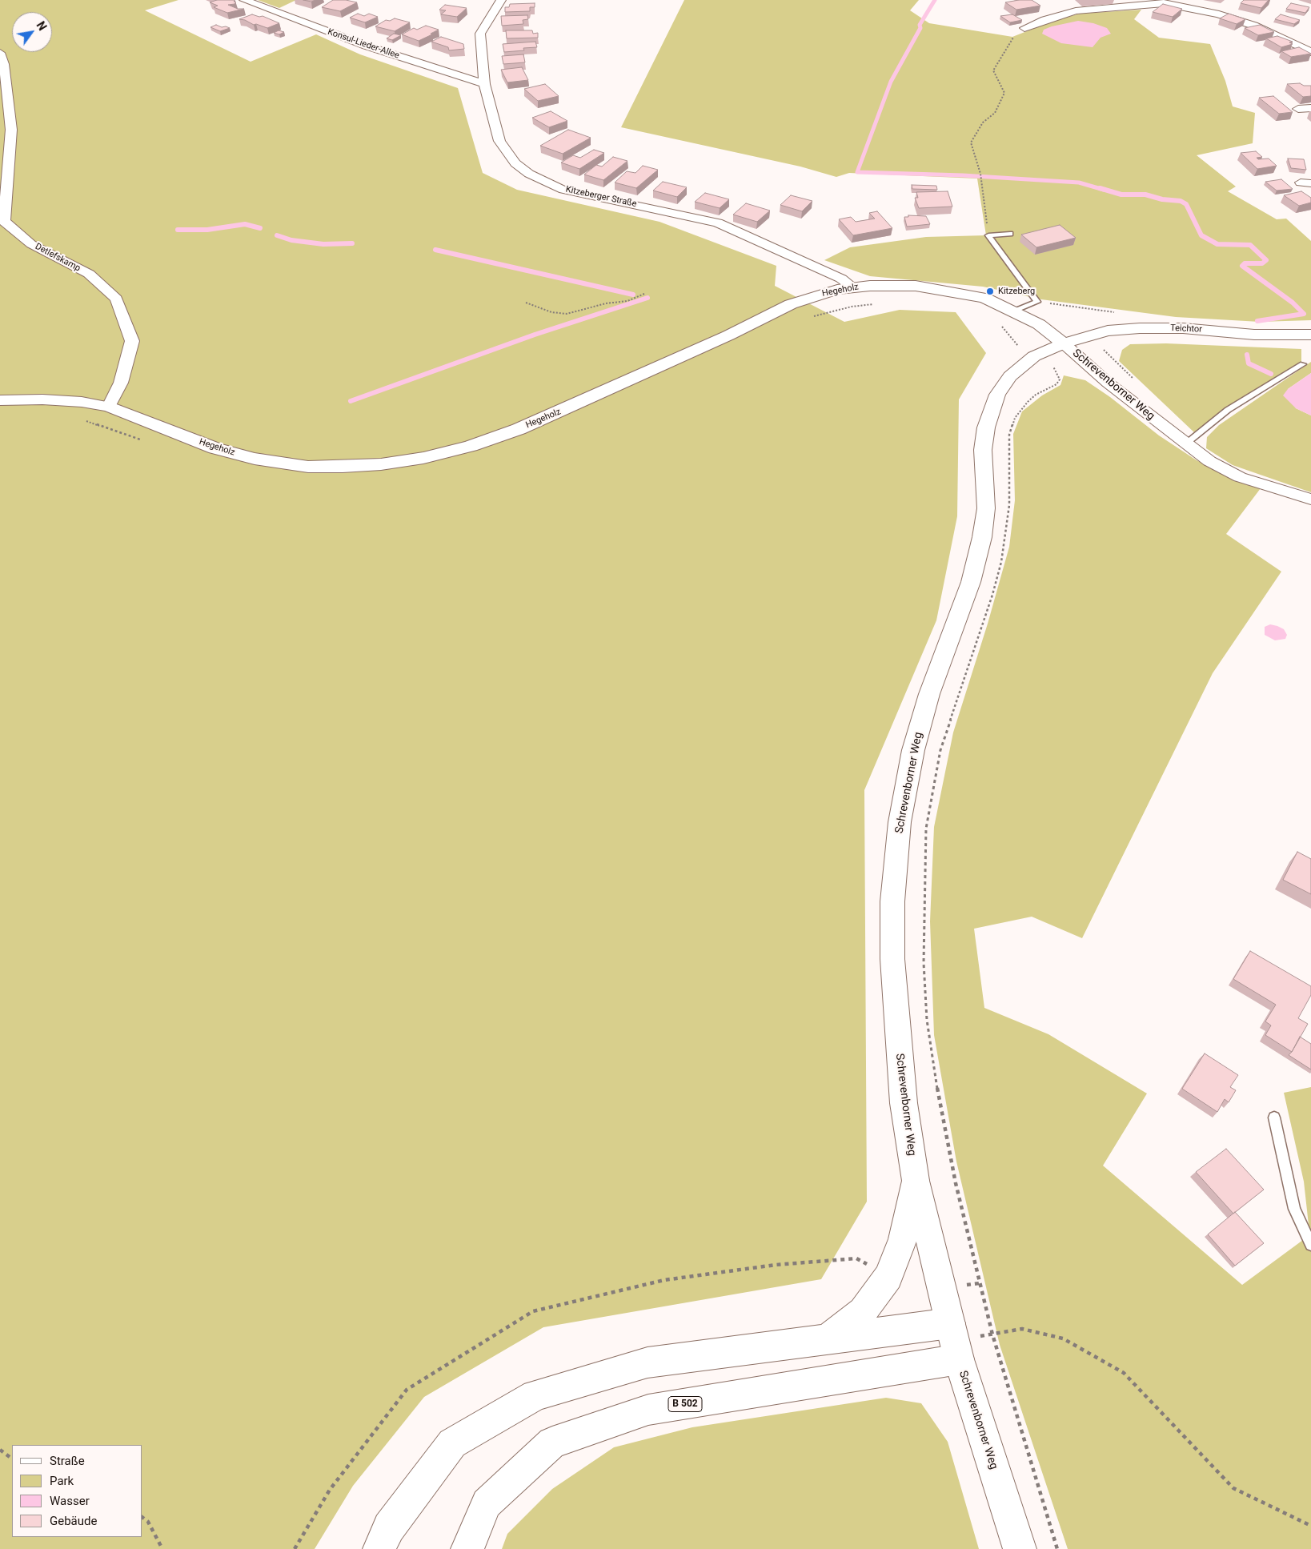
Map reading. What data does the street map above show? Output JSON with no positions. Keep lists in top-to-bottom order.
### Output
{
  "streets": {
    "main road": [
      "Hegeholz",
      "Teichtor",
      "Schrevenborner Weg",
      "B 502"
    ],
    "street": ["Konsul-Lieder-Allee", "Kitzeberger Straße", "Detlefskamp"]
  },
  "crossings": [
    ["Konsul-Lieder-Allee", "Kitzeberger Straße"],
    ["Kitzeberger Straße", "Hegeholz"],
    ["Detlefskamp", "Hegeholz"],
    ["Hegeholz", "Teichtor"],
    ["Hegeholz", "Schrevenborner Weg"],
    ["Teichtor", "Schrevenborner Weg"],
    ["Schrevenborner Weg", "B 502"]
  ],
  "places": ["Kitzeberg"],
  "legend": [
    "Straße",
    "Park",
    "Wasser",
    "Gebäude"
  ],
  "north": "top right"
}
